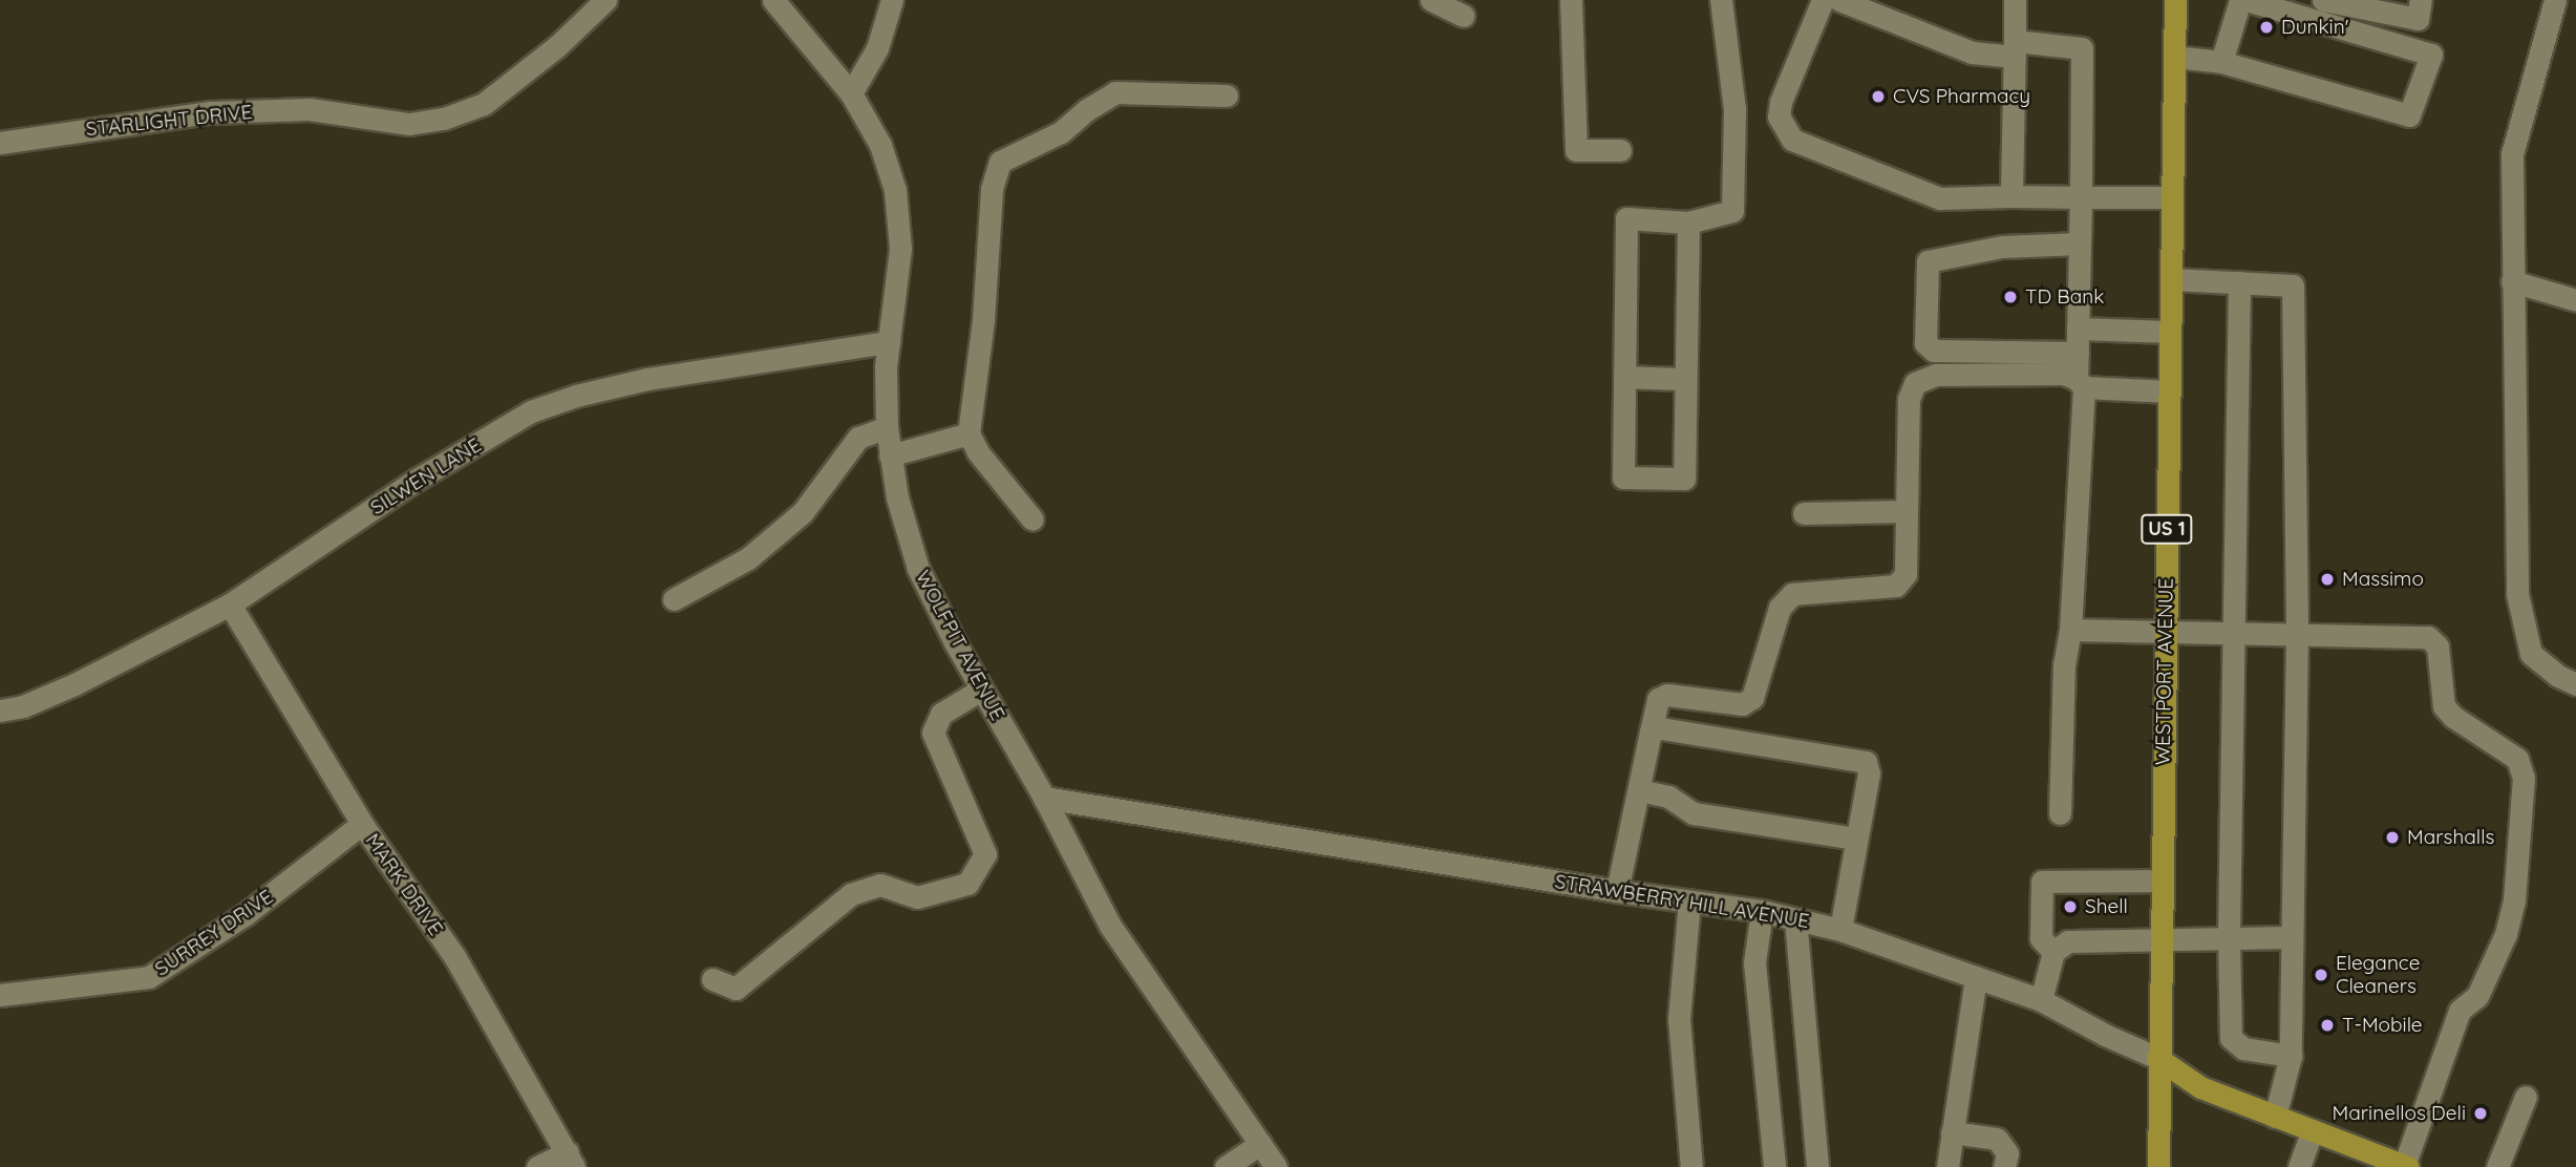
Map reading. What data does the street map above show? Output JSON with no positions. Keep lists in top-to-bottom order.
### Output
{
  "streets": {
    "main road": ["US 1", "WESTPORT AVENUE", "STRAWBERRY HILL AVENUE"],
    "street": [
      "STARLIGHT DRIVE",
      "SILWEN LANE",
      "WOLFPIT AVENUE",
      "MARK DRIVE",
      "SURREY DRIVE"
    ]
  },
  "crossings": [
    ["SILWEN LANE", "WOLFPIT AVENUE"],
    ["SILWEN LANE", "MARK DRIVE"],
    ["WOLFPIT AVENUE", "STRAWBERRY HILL AVENUE"],
    ["WESTPORT AVENUE", "STRAWBERRY HILL AVENUE"],
    ["MARK DRIVE", "SURREY DRIVE"]
  ],
  "places": [
    "Dunkin'",
    "CVS Pharmacy",
    "TD Bank",
    "Massimo",
    "Marshalls",
    "Shell",
    "Elegance Cleaners",
    "T-Mobile",
    "Marinellos Deli"
  ]
}
